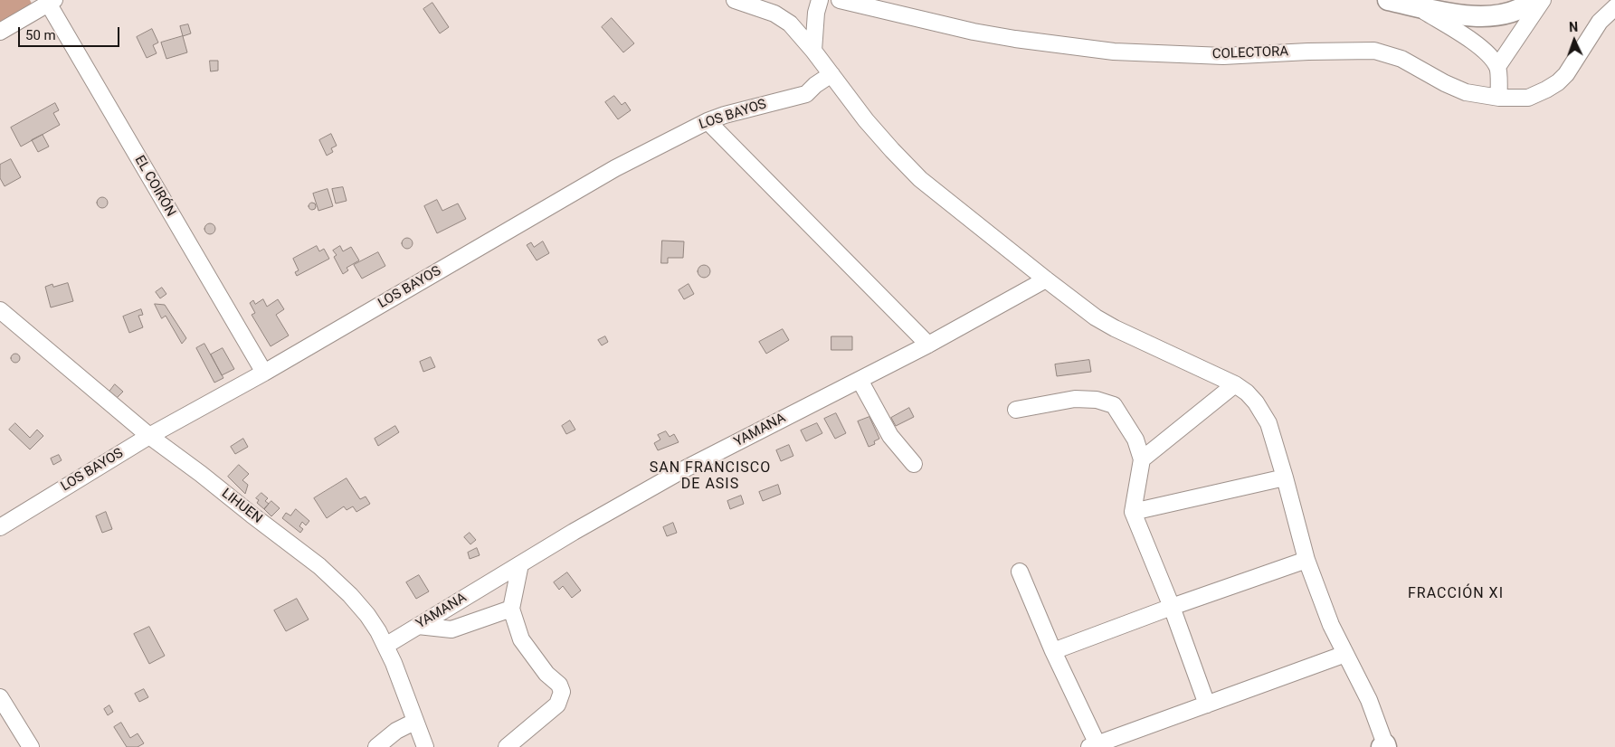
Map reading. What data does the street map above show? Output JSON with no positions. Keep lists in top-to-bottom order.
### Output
{
  "streets": {
    "street": [
      "COLECTORA",
      "LOS BAYOS",
      "EL COIRÓN",
      "YAMANA",
      "LIHUEN"
    ]
  },
  "crossings": [
    ["LOS BAYOS", "EL COIRÓN"],
    ["LOS BAYOS", "LIHUEN"],
    ["YAMANA", "LIHUEN"]
  ],
  "districts": ["SAN FRANCISCO DE ASIS", "FRACCIÓN XI"],
  "scale_bar": "50 m",
  "north": "top"
}
